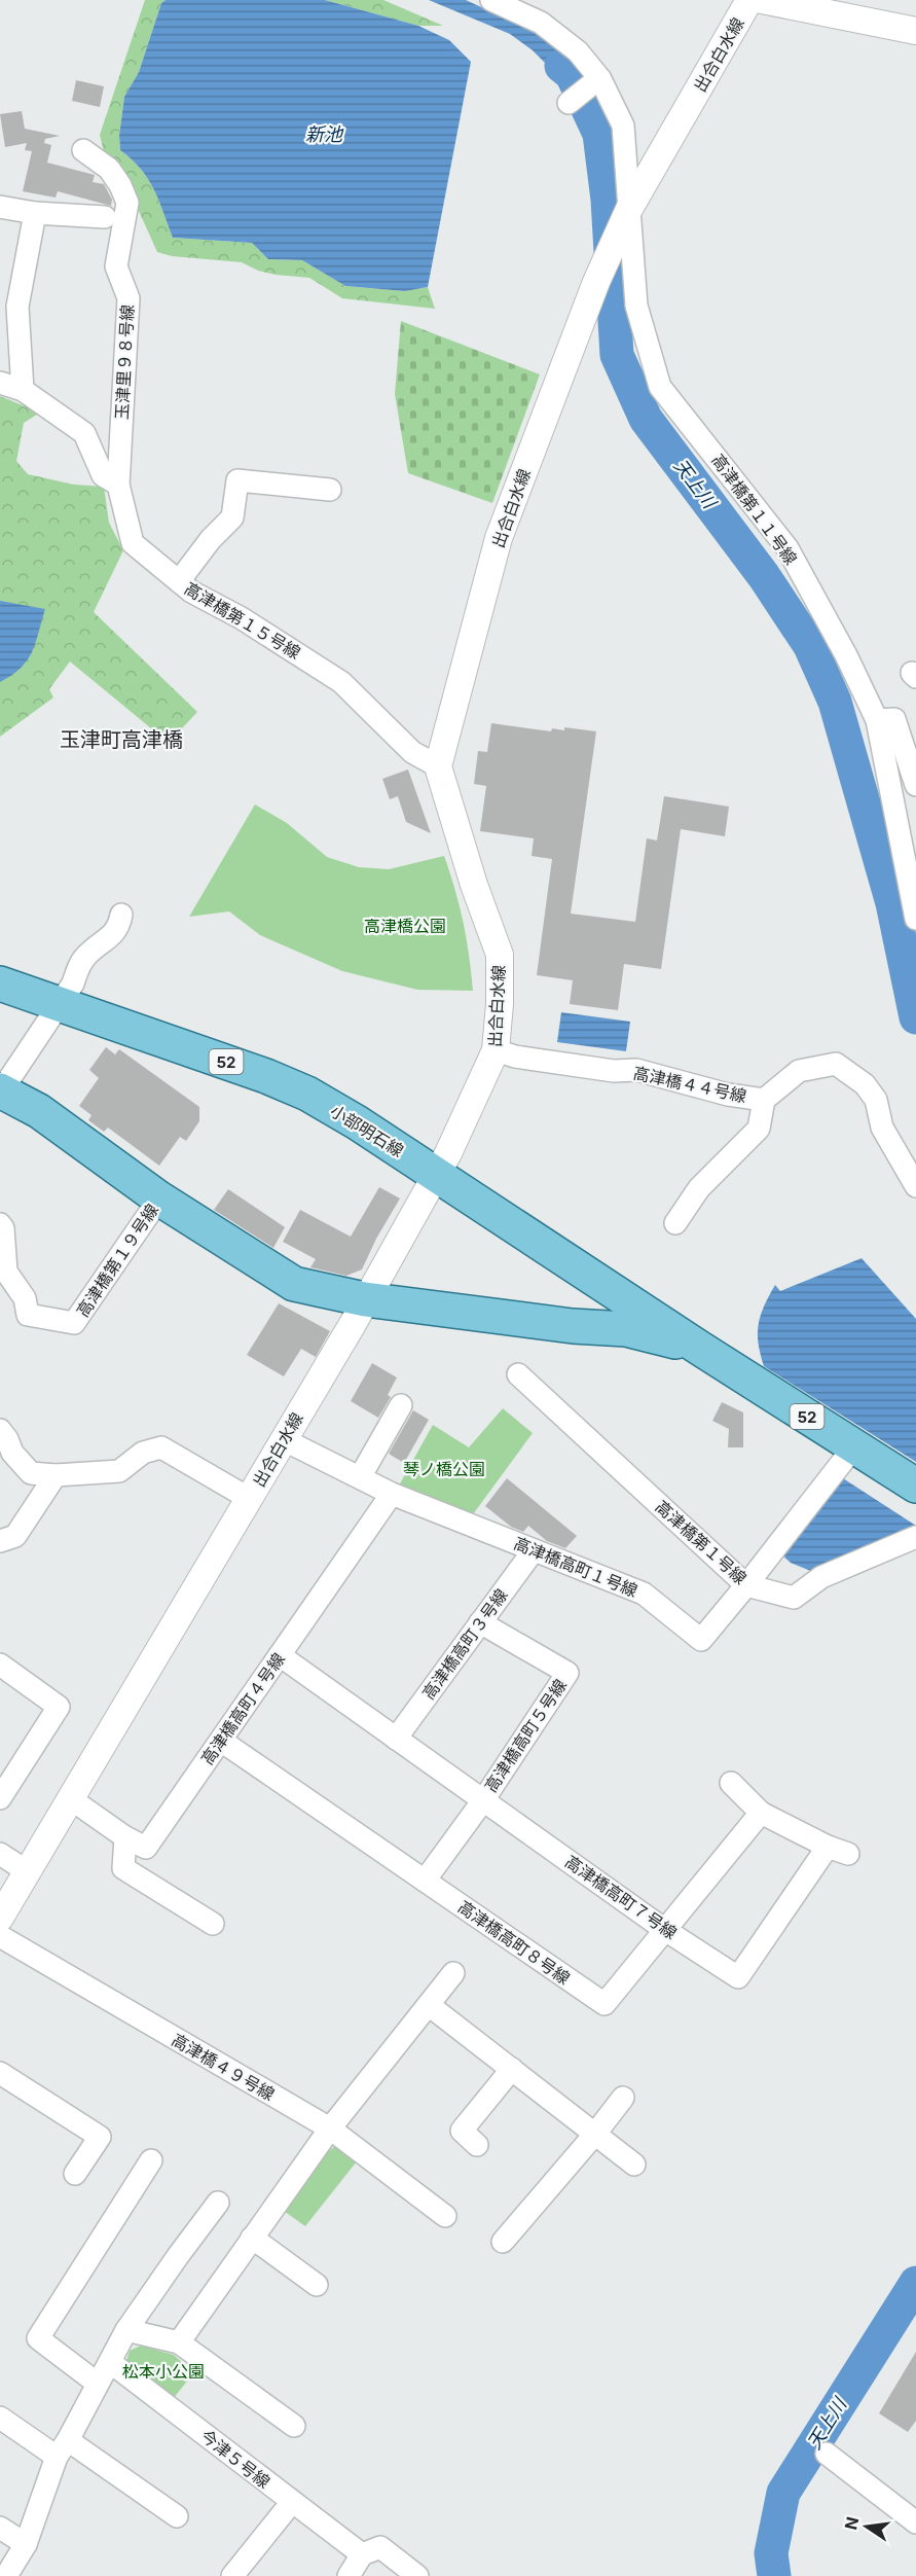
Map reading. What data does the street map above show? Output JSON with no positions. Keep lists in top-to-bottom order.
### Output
{
  "streets": {
    "main road": ["52", "小部明石線"],
    "street": [
      "出合白水線",
      "玉津里９８号線",
      "高津橋第１１号線",
      "高津橋第１５号線",
      "高津橋４４号線",
      "高津橋第１９号線",
      "高津橋第１号線",
      "高津橋高町１号線",
      "高津橋高町３号線",
      "高津橋高町４号線",
      "高津橋高町５号線",
      "高津橋高町７号線",
      "高津橋高町８号線",
      "高津橋４９号線",
      "今津５号線"
    ]
  },
  "crossings": [
    ["出合白水線", "高津橋第１１号線"],
    ["出合白水線", "高津橋第１５号線"],
    ["出合白水線", "高津橋４４号線"],
    ["出合白水線", "小部明石線"],
    ["出合白水線", "高津橋高町１号線"],
    ["出合白水線", "高津橋高町４号線"],
    ["玉津里９８号線", "高津橋第１５号線"],
    ["小部明石線", "高津橋第１９号線"],
    ["小部明石線", "高津橋高町１号線"],
    ["高津橋第１号線", "高津橋高町１号線"],
    ["高津橋高町１号線", "高津橋高町３号線"],
    ["高津橋高町１号線", "高津橋高町４号線"],
    ["高津橋高町３号線", "高津橋高町５号線"],
    ["高津橋高町３号線", "高津橋高町７号線"],
    ["高津橋高町４号線", "高津橋高町７号線"],
    ["高津橋高町４号線", "高津橋高町８号線"],
    ["高津橋高町５号線", "高津橋高町７号線"],
    ["高津橋高町５号線", "高津橋高町８号線"],
    ["高津橋高町７号線", "高津橋高町８号線"]
  ],
  "districts": ["玉津町高津橋"],
  "water": ["新池", "天上川"],
  "parks": ["高津橋公園", "琴ノ橋公園", "松本小公園"],
  "north": "left"
}
